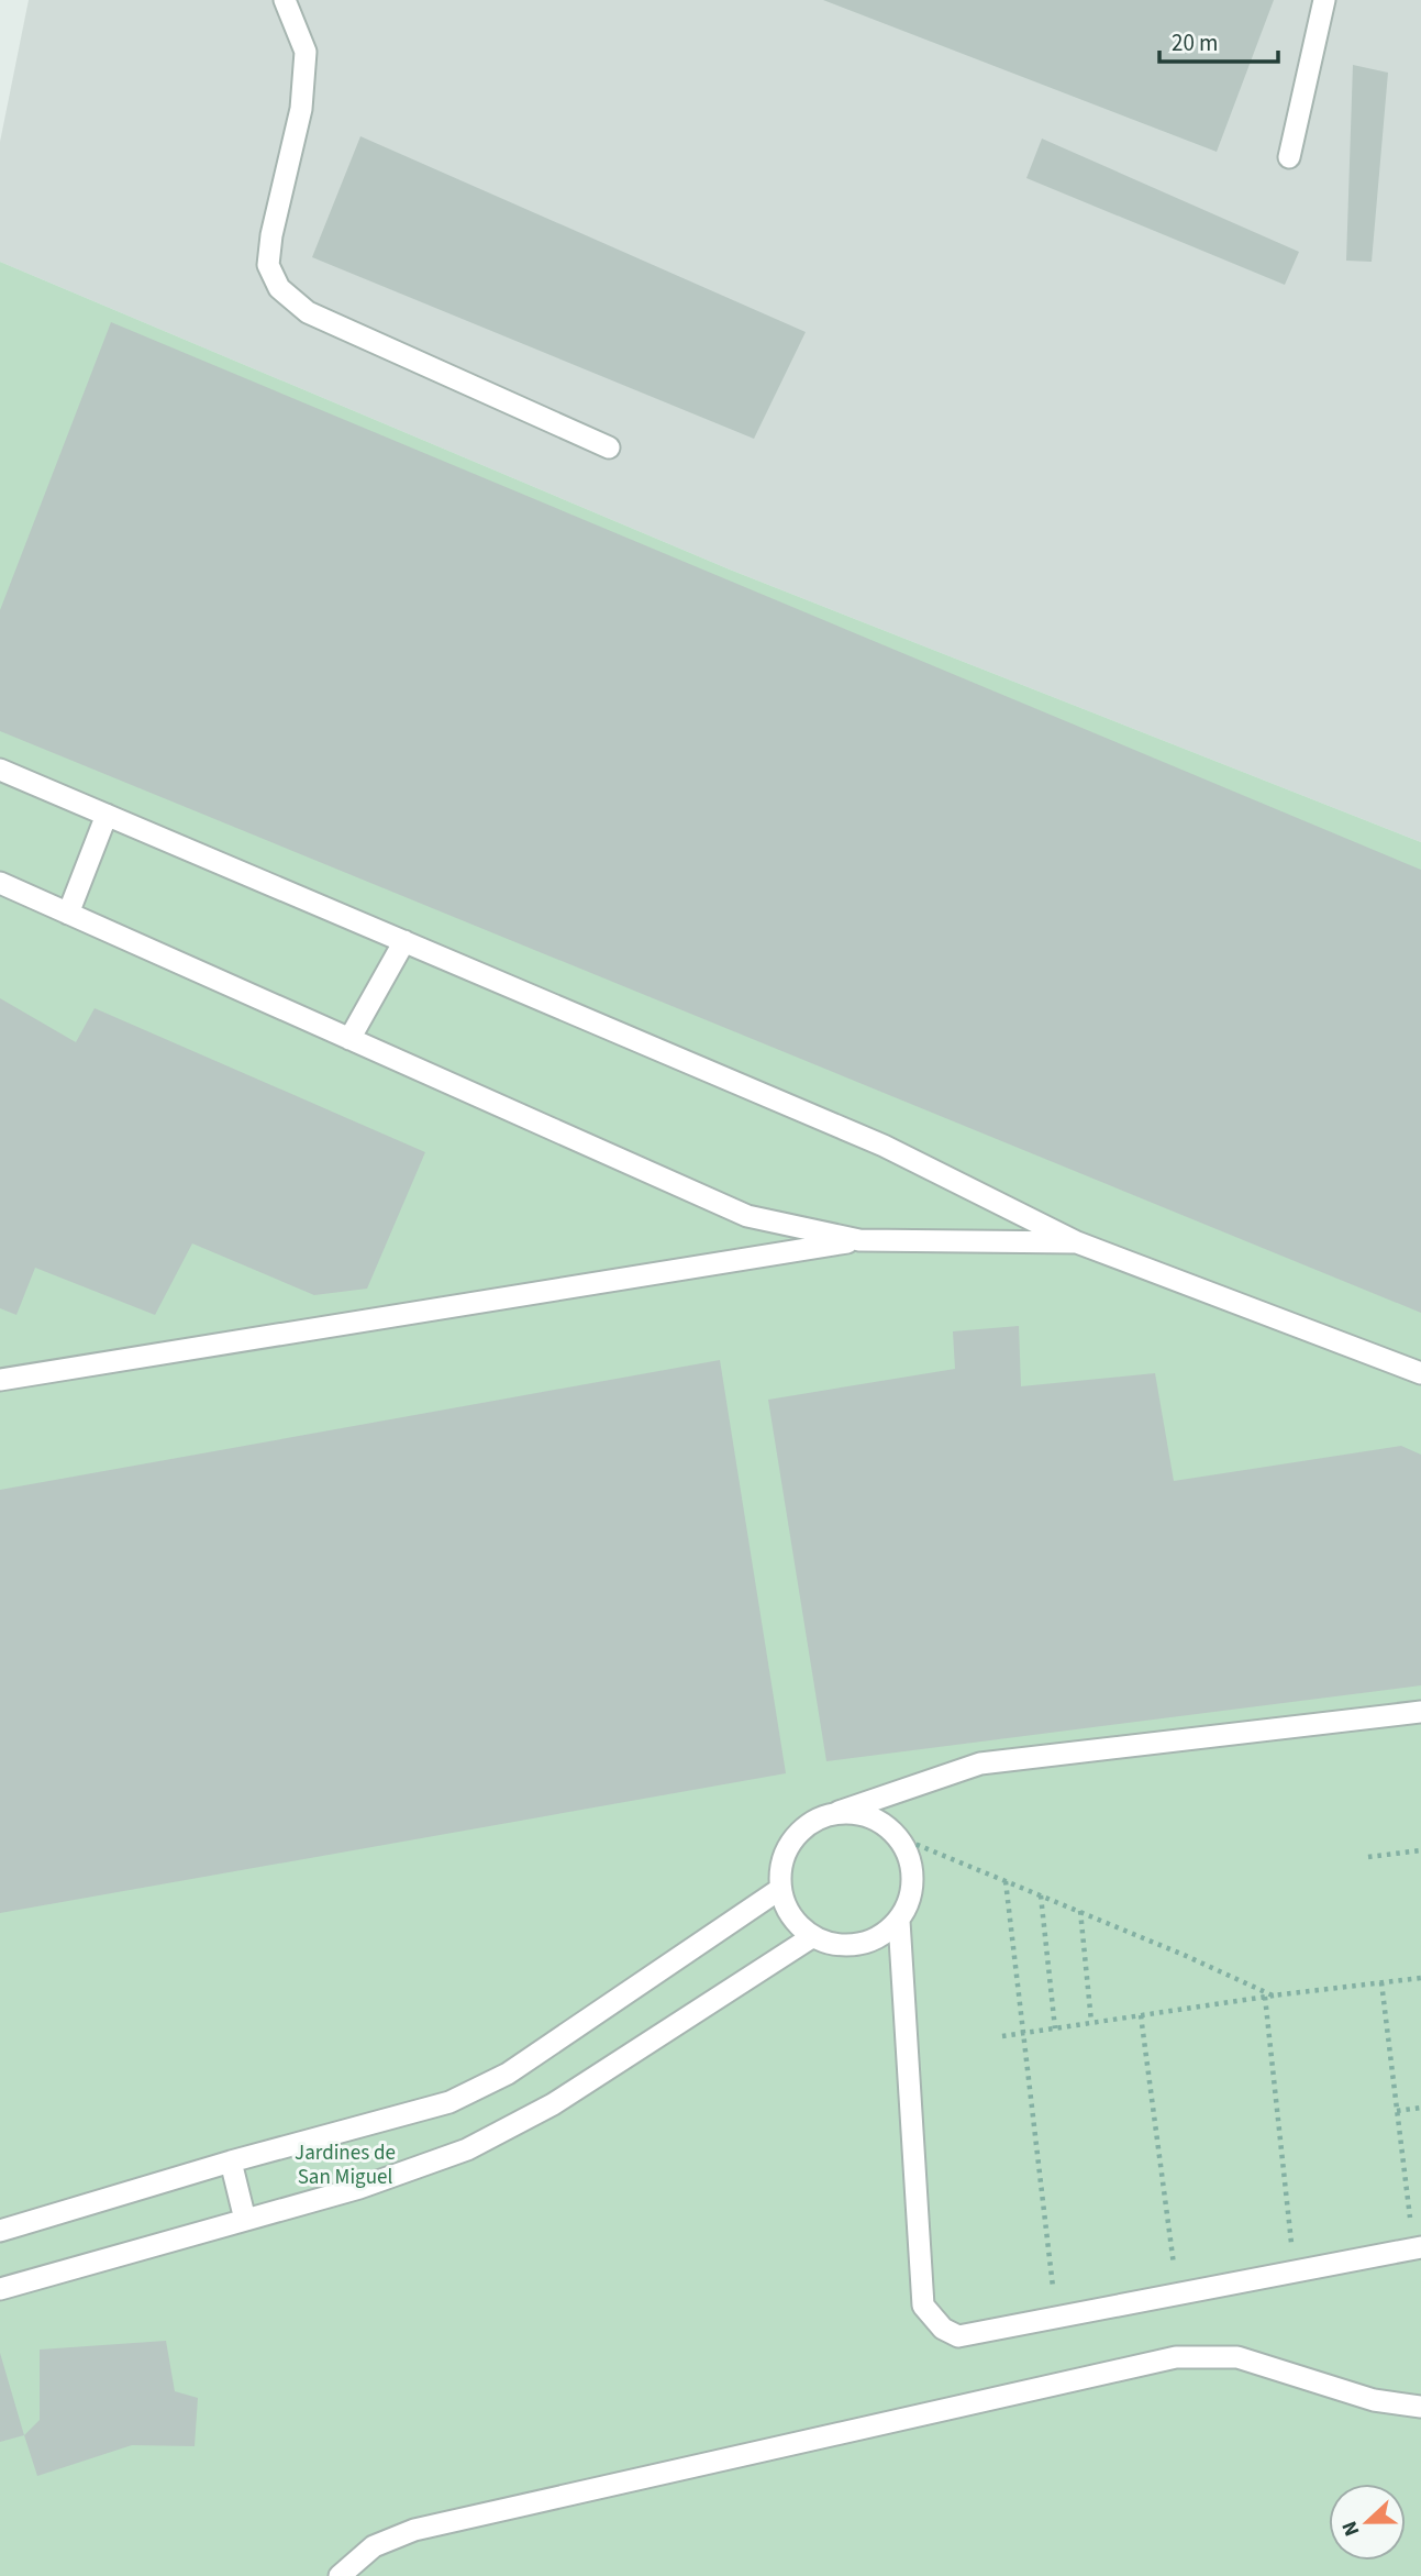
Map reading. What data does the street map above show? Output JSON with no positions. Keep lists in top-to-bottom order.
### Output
{
  "parks": ["Jardines de San Miguel"],
  "scale_bar": "20 m",
  "north": "left"
}
